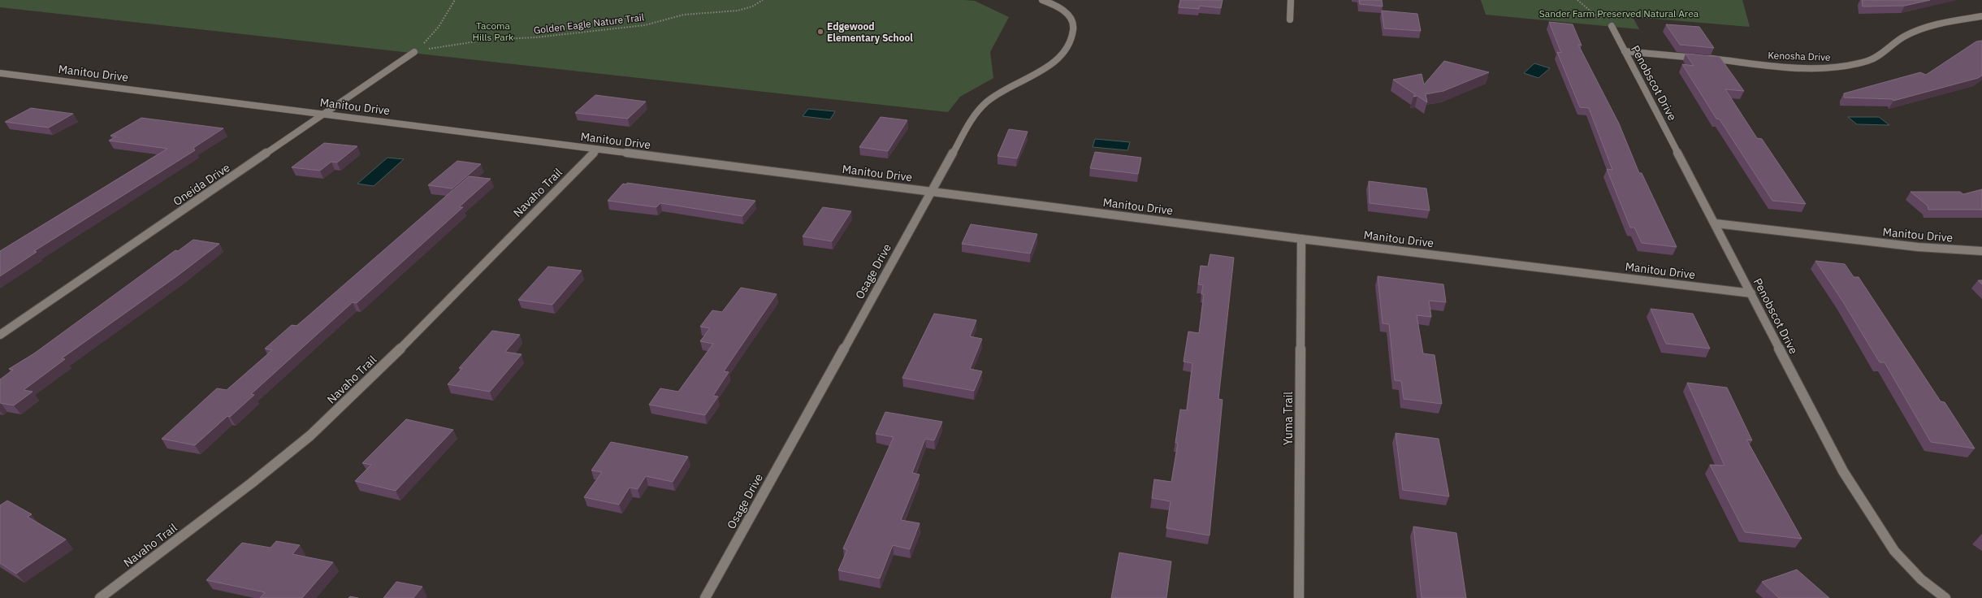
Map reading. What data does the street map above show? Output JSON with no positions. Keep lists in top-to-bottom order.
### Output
{
  "streets": {
    "street": [
      "Kenosha Drive",
      "Manitou Drive",
      "Penobscot Drive",
      "Oneida Drive",
      "Navaho Trail",
      "Osage Drive",
      "Yuma Trail"
    ],
    "path": ["Golden Eagle Nature Trail"]
  },
  "crossings": [
    ["Golden Eagle Nature Trail", "Oneida Drive"],
    ["Kenosha Drive", "Penobscot Drive"],
    ["Manitou Drive", "Penobscot Drive"],
    ["Manitou Drive", "Oneida Drive"],
    ["Manitou Drive", "Navaho Trail"],
    ["Manitou Drive", "Osage Drive"],
    ["Manitou Drive", "Yuma Trail"]
  ],
  "parks": ["Sander Farm Preserved Natural Area", "Tacoma Hills Park"],
  "places": ["Edgewood Elementary School"]
}
